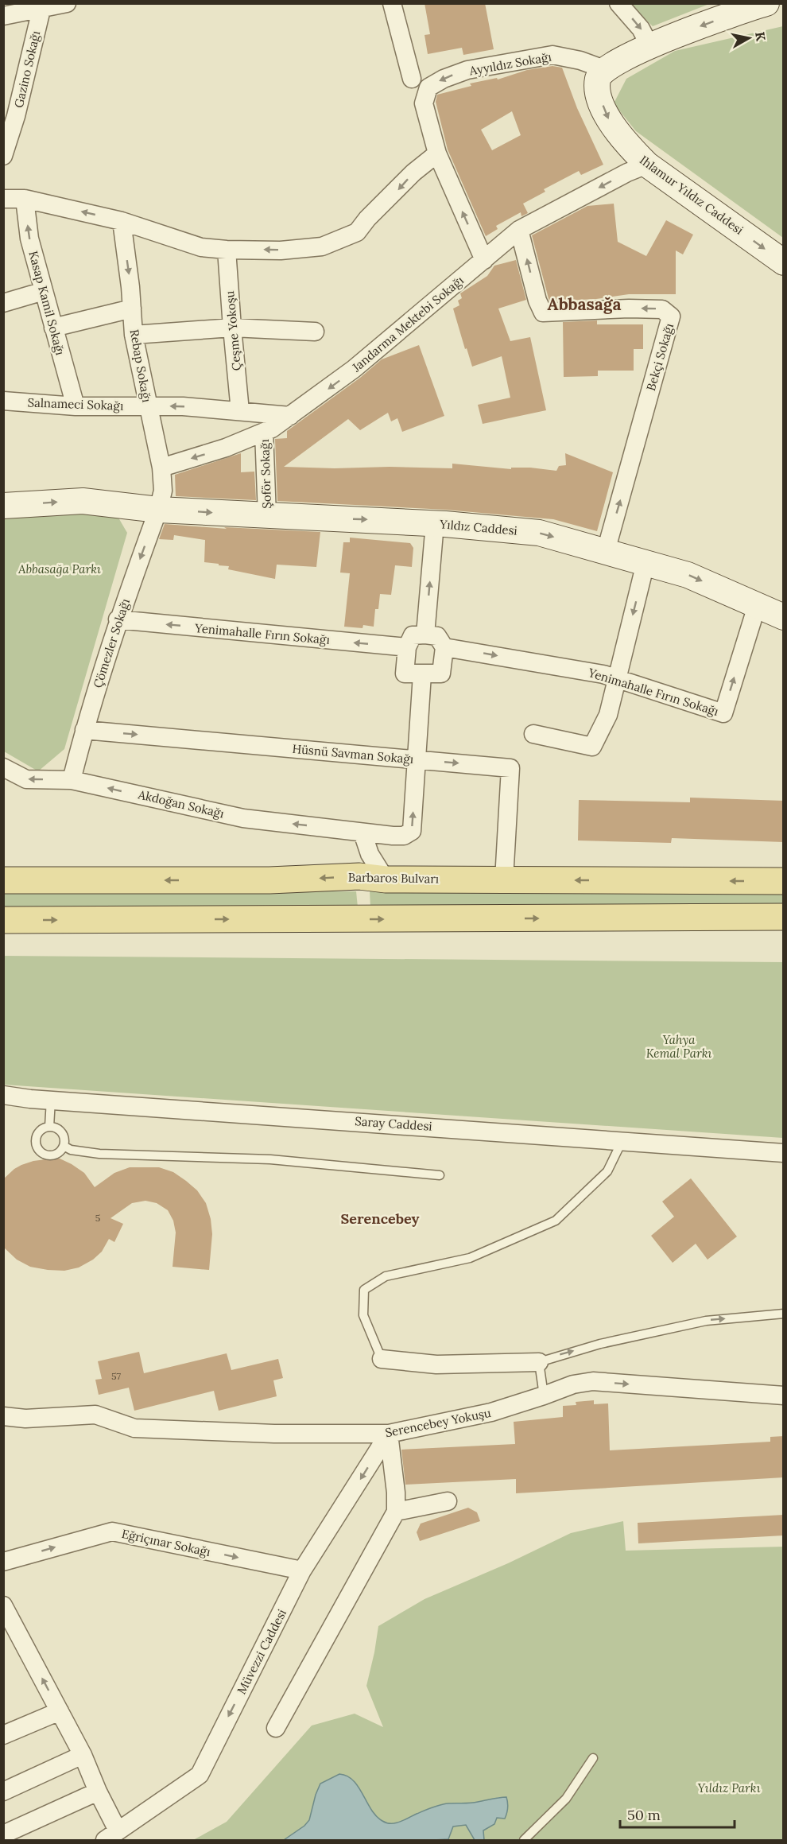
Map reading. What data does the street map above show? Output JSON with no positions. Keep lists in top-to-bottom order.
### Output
{
  "streets": {
    "main road": ["Barbaros Bulvarı"],
    "street": [
      "Ayyıldız Sokağı",
      "Gazino Sokağı",
      "Ihlamur Yıldız Caddesi",
      "Kasap Kamil Sokağı",
      "Jandarma Mektebi Sokağı",
      "Çeşme Yokoşu",
      "Bekçi Sokağı",
      "Rebap Sokağı",
      "Salnameci Sokağı",
      "Şoför Sokağı",
      "Yıldız Caddesi",
      "Yenimahalle Fırın Sokağı",
      "Çömezler Sokağı",
      "Hüsnü Savman Sokağı",
      "Akdoğan Sokağı",
      "Saray Caddesi",
      "Serencebey Yokuşu",
      "Eğriçınar Sokağı",
      "Müvezzi Caddesi"
    ]
  },
  "crossings": [
    ["Ayyıldız Sokağı", "Ihlamur Yıldız Caddesi"],
    ["Ayyıldız Sokağı", "Jandarma Mektebi Sokağı"],
    ["Ihlamur Yıldız Caddesi", "Jandarma Mektebi Sokağı"],
    ["Kasap Kamil Sokağı", "Salnameci Sokağı"],
    ["Jandarma Mektebi Sokağı", "Bekçi Sokağı"],
    ["Jandarma Mektebi Sokağı", "Rebap Sokağı"],
    ["Jandarma Mektebi Sokağı", "Salnameci Sokağı"],
    ["Jandarma Mektebi Sokağı", "Şoför Sokağı"],
    ["Çeşme Yokoşu", "Salnameci Sokağı"],
    ["Bekçi Sokağı", "Yıldız Caddesi"],
    ["Rebap Sokağı", "Salnameci Sokağı"],
    ["Rebap Sokağı", "Yıldız Caddesi"],
    ["Rebap Sokağı", "Çömezler Sokağı"],
    ["Şoför Sokağı", "Yıldız Caddesi"],
    ["Yıldız Caddesi", "Yenimahalle Fırın Sokağı"],
    ["Yıldız Caddesi", "Çömezler Sokağı"],
    ["Yenimahalle Fırın Sokağı", "Çömezler Sokağı"],
    ["Çömezler Sokağı", "Hüsnü Savman Sokağı"],
    ["Çömezler Sokağı", "Akdoğan Sokağı"],
    ["Hüsnü Savman Sokağı", "Akdoğan Sokağı"],
    ["Hüsnü Savman Sokağı", "Barbaros Bulvarı"],
    ["Serencebey Yokuşu", "Müvezzi Caddesi"],
    ["Eğriçınar Sokağı", "Müvezzi Caddesi"]
  ],
  "one_way": [
    "Ihlamur Yıldız Caddesi",
    "Kasap Kamil Sokağı",
    "Çömezler Sokağı",
    "Hüsnü Savman Sokağı",
    "Eğriçınar Sokağı"
  ],
  "districts": ["Abbasağa", "Serencebey"],
  "parks": ["Abbasağa Parkı", "Yahya Kemal Parkı", "Yıldız Parkı"],
  "house_numbers": ["5", "57"],
  "scale_bar": "50 m",
  "north": "right"
}
